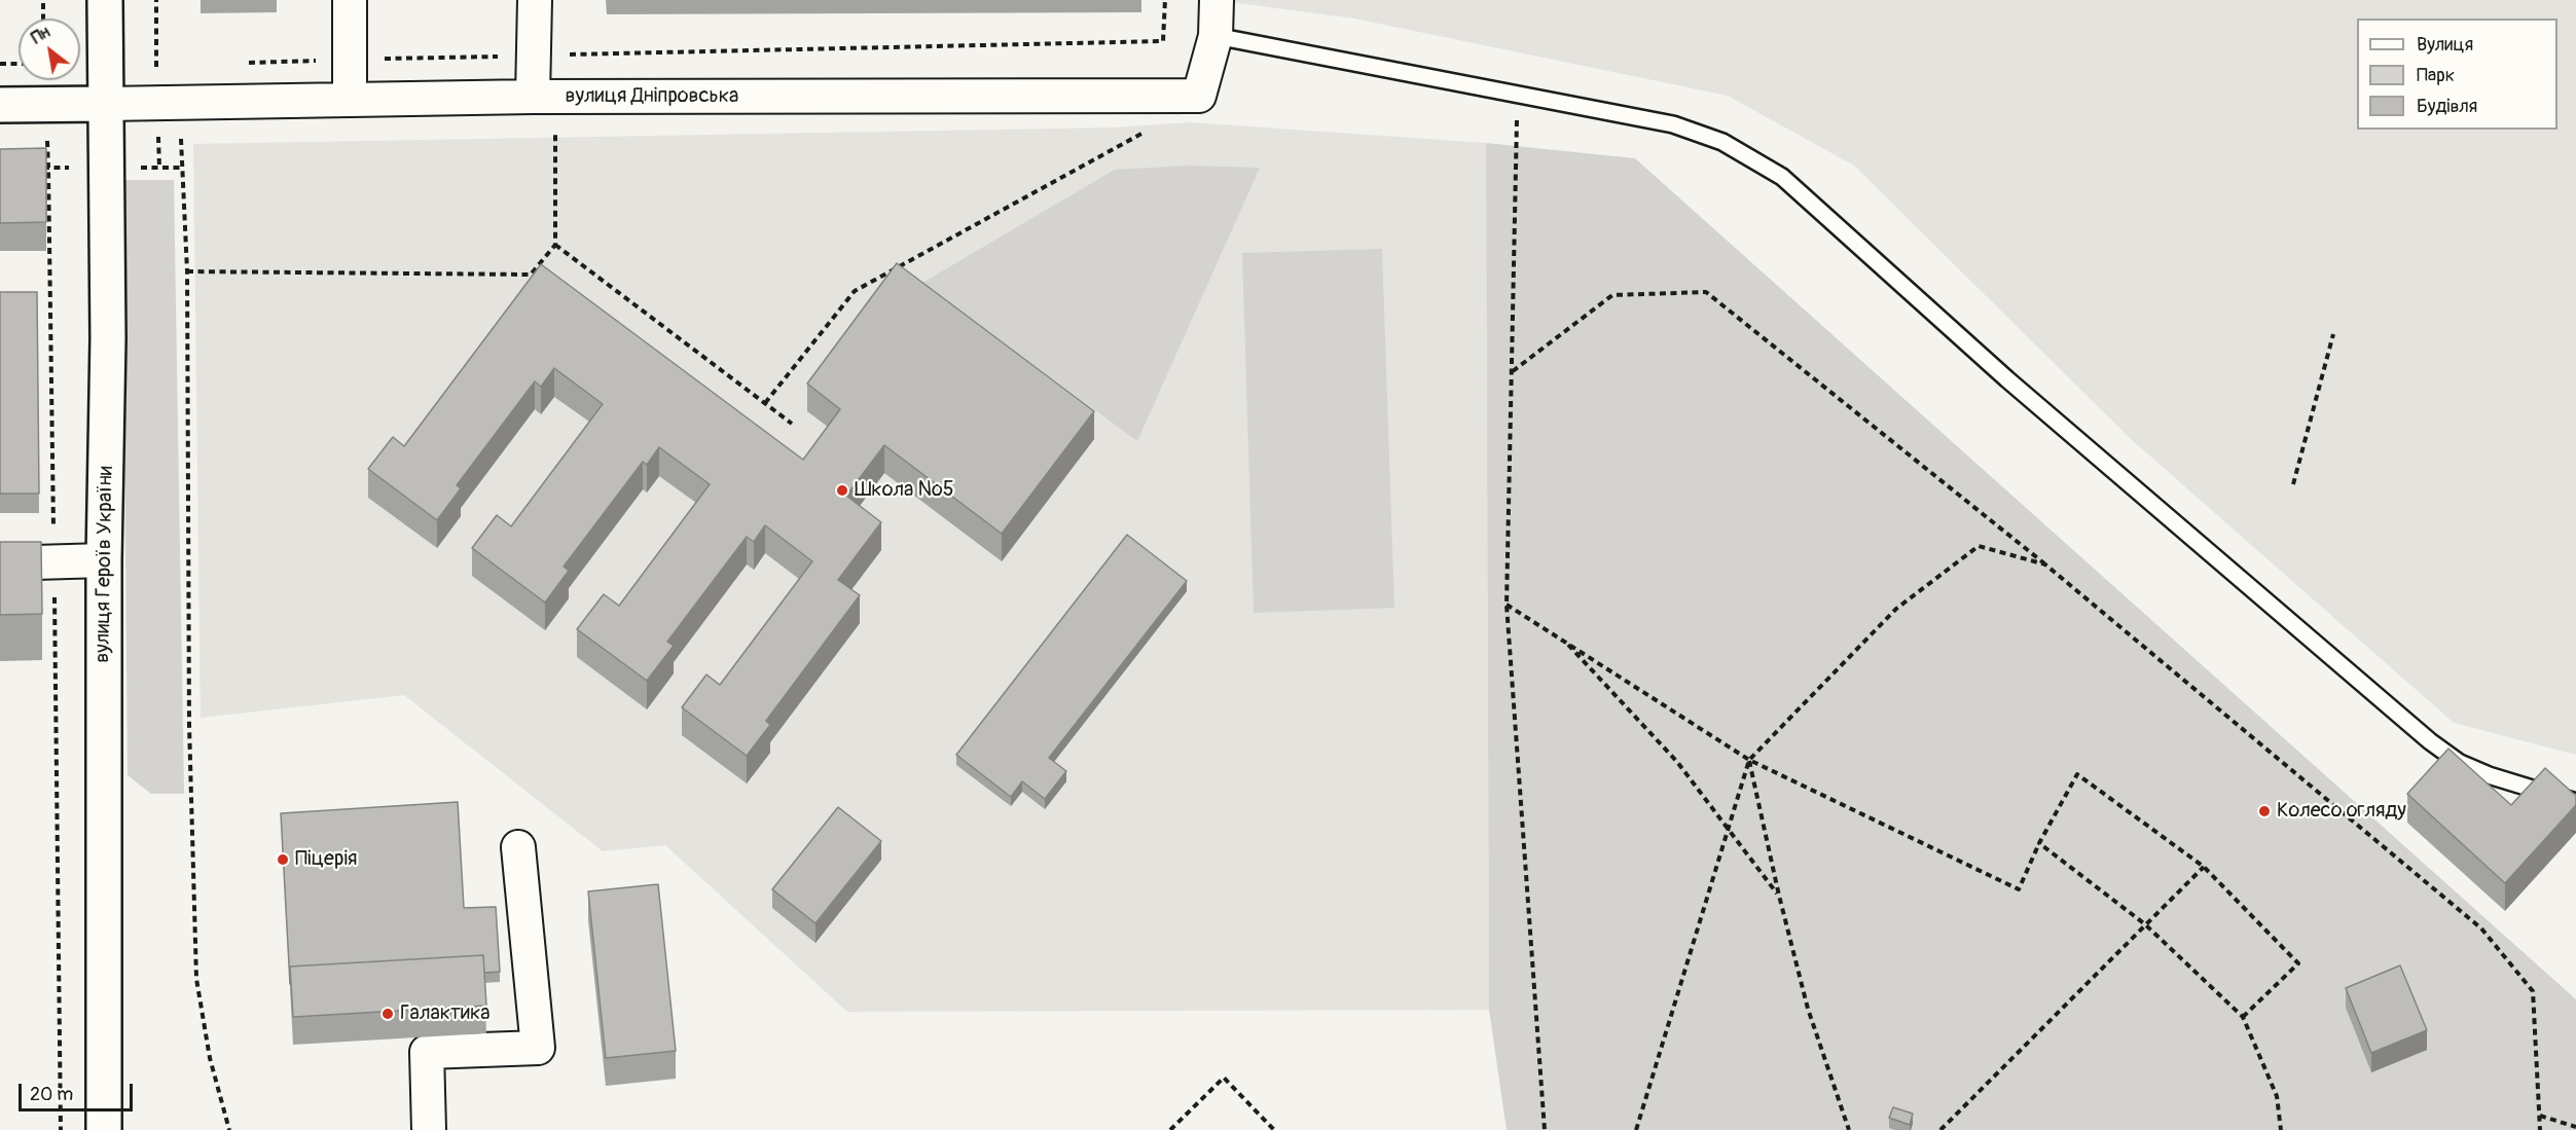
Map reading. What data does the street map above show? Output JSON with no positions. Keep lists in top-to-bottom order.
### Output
{
  "streets": {
    "street": ["вулиця Дніпровська", "вулиця Героїв України"]
  },
  "crossings": [
    ["вулиця Дніпровська", "вулиця Героїв України"]
  ],
  "places": [
    "Школа №5",
    "Колесо огляду",
    "Піцерія",
    "Галактика"
  ],
  "legend": ["Вулиця", "Парк", "Будівля"],
  "scale_bar": "20 m",
  "north": "top left"
}
